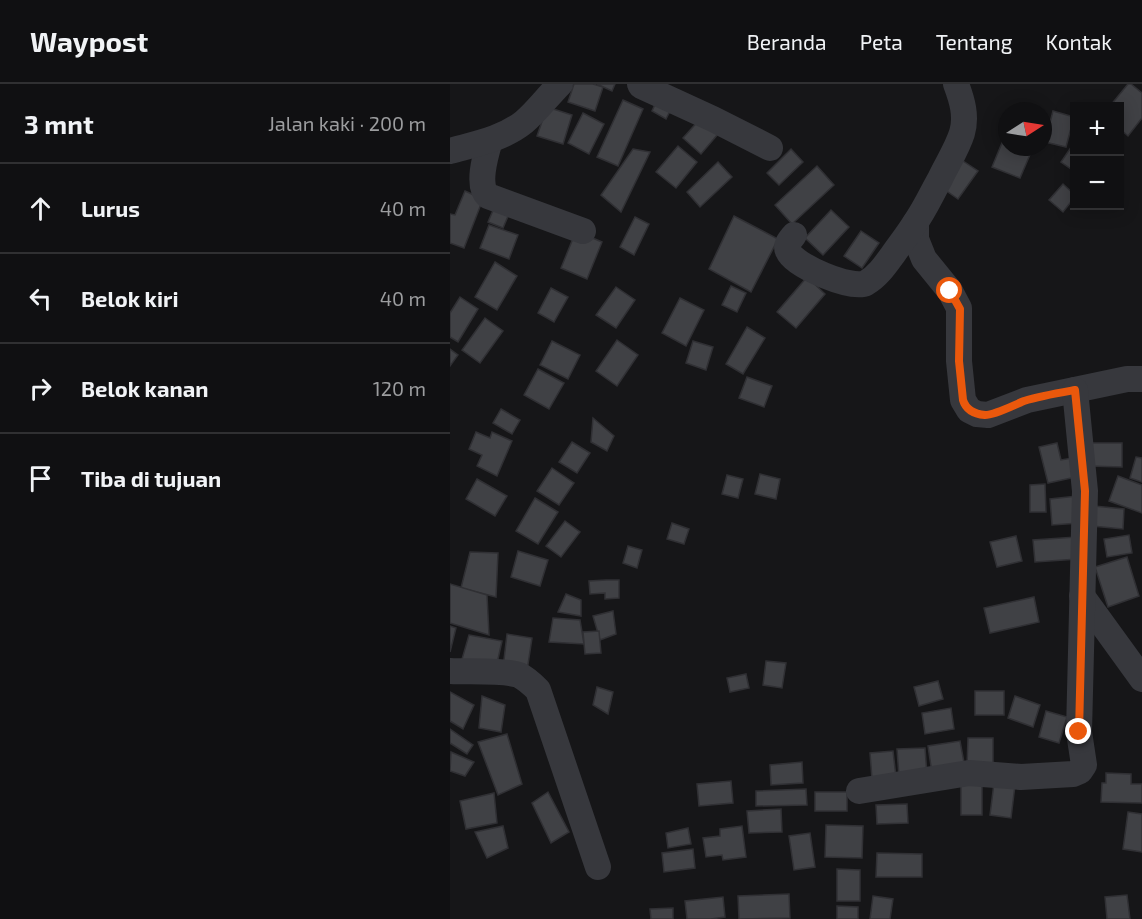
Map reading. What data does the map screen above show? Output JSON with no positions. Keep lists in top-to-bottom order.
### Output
{
  "north": "right",
  "page": {
    "header": "Waypost",
    "nav": [
      "Beranda",
      "Peta",
      "Tentang",
      "Kontak"
    ],
    "heading": ["3 mnt", "Jalan kaki · 200 m"],
    "map_buttons": ["+", "−"],
    "list": [
      ["Lurus", "40 m"],
      ["Belok kiri", "40 m"],
      ["Belok kanan", "120 m"],
      "Tiba di tujuan"
    ]
  }
}
